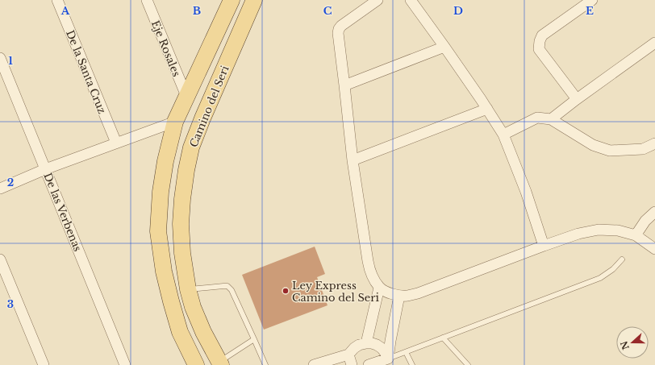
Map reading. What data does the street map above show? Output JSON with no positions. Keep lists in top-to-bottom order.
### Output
{
  "streets": {
    "main road": ["Camino del Seri"],
    "street": ["Eje Rosales", "De la Santa Cruz", "De las Verbenas"]
  },
  "places": ["Ley Express Camino del Seri"],
  "north": "left",
  "grid": {
    "columns": [
      "A",
      "B",
      "C",
      "D",
      "E"
    ],
    "rows": ["1", "2", "3"]
  }
}
